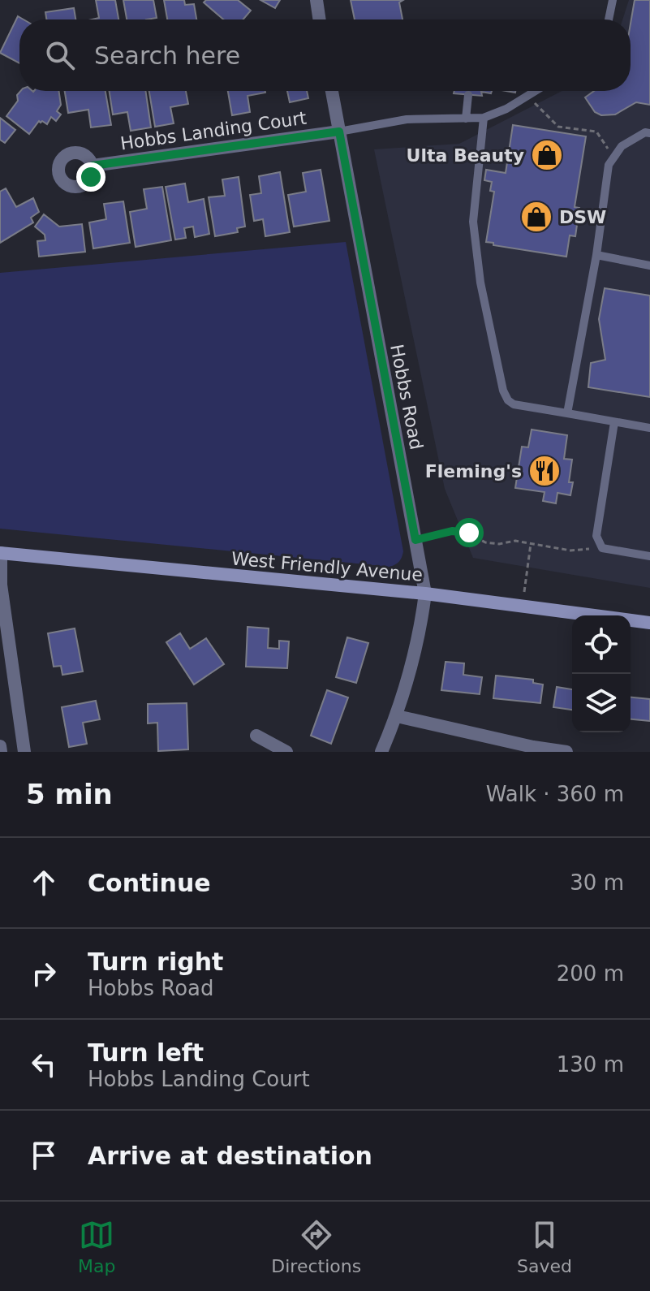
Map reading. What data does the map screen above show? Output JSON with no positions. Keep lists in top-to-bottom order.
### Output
{
  "streets": {
    "main road": ["West Friendly Avenue"],
    "street": ["Hobbs Landing Court", "Hobbs Road"]
  },
  "crossings": [
    ["Hobbs Landing Court", "Hobbs Road"],
    ["Hobbs Road", "West Friendly Avenue"]
  ],
  "places": {
    "shop": ["Ulta Beauty", "DSW"],
    "restaurant": ["Fleming's"]
  },
  "page": {
    "search": "Search here",
    "heading": ["5 min", "Walk · 360 m"],
    "list": [
      ["Continue", "30 m"],
      ["Turn right", "Hobbs Road", "200 m"],
      ["Turn left", "Hobbs Landing Court", "130 m"],
      "Arrive at destination"
    ],
    "nav": ["Map", "Directions", "Saved"]
  }
}
